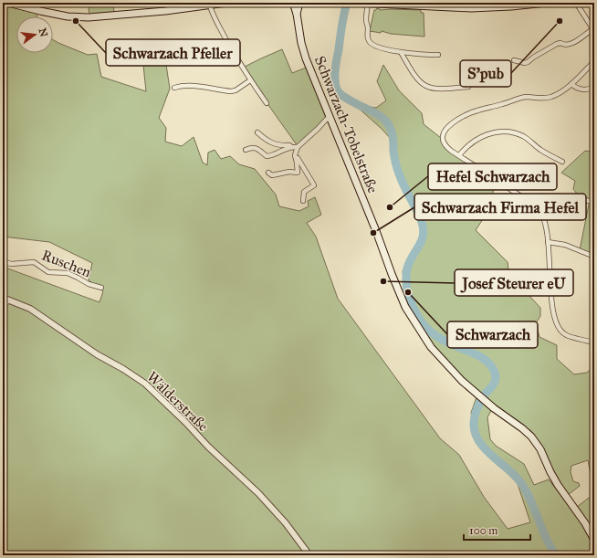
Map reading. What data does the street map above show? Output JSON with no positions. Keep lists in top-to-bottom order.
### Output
{
  "streets": {
    "main road": ["Schwarzach-Tobelstraße"],
    "street": ["Ruschen", "Wälderstraße"]
  },
  "places": [
    "Schwarzach Pfeller",
    "S'pub",
    "Hefel Schwarzach",
    "Schwarzach Firma Hefel",
    "Josef Steurer eU",
    "Schwarzach"
  ],
  "scale_bar": "100 m",
  "north": "right"
}
